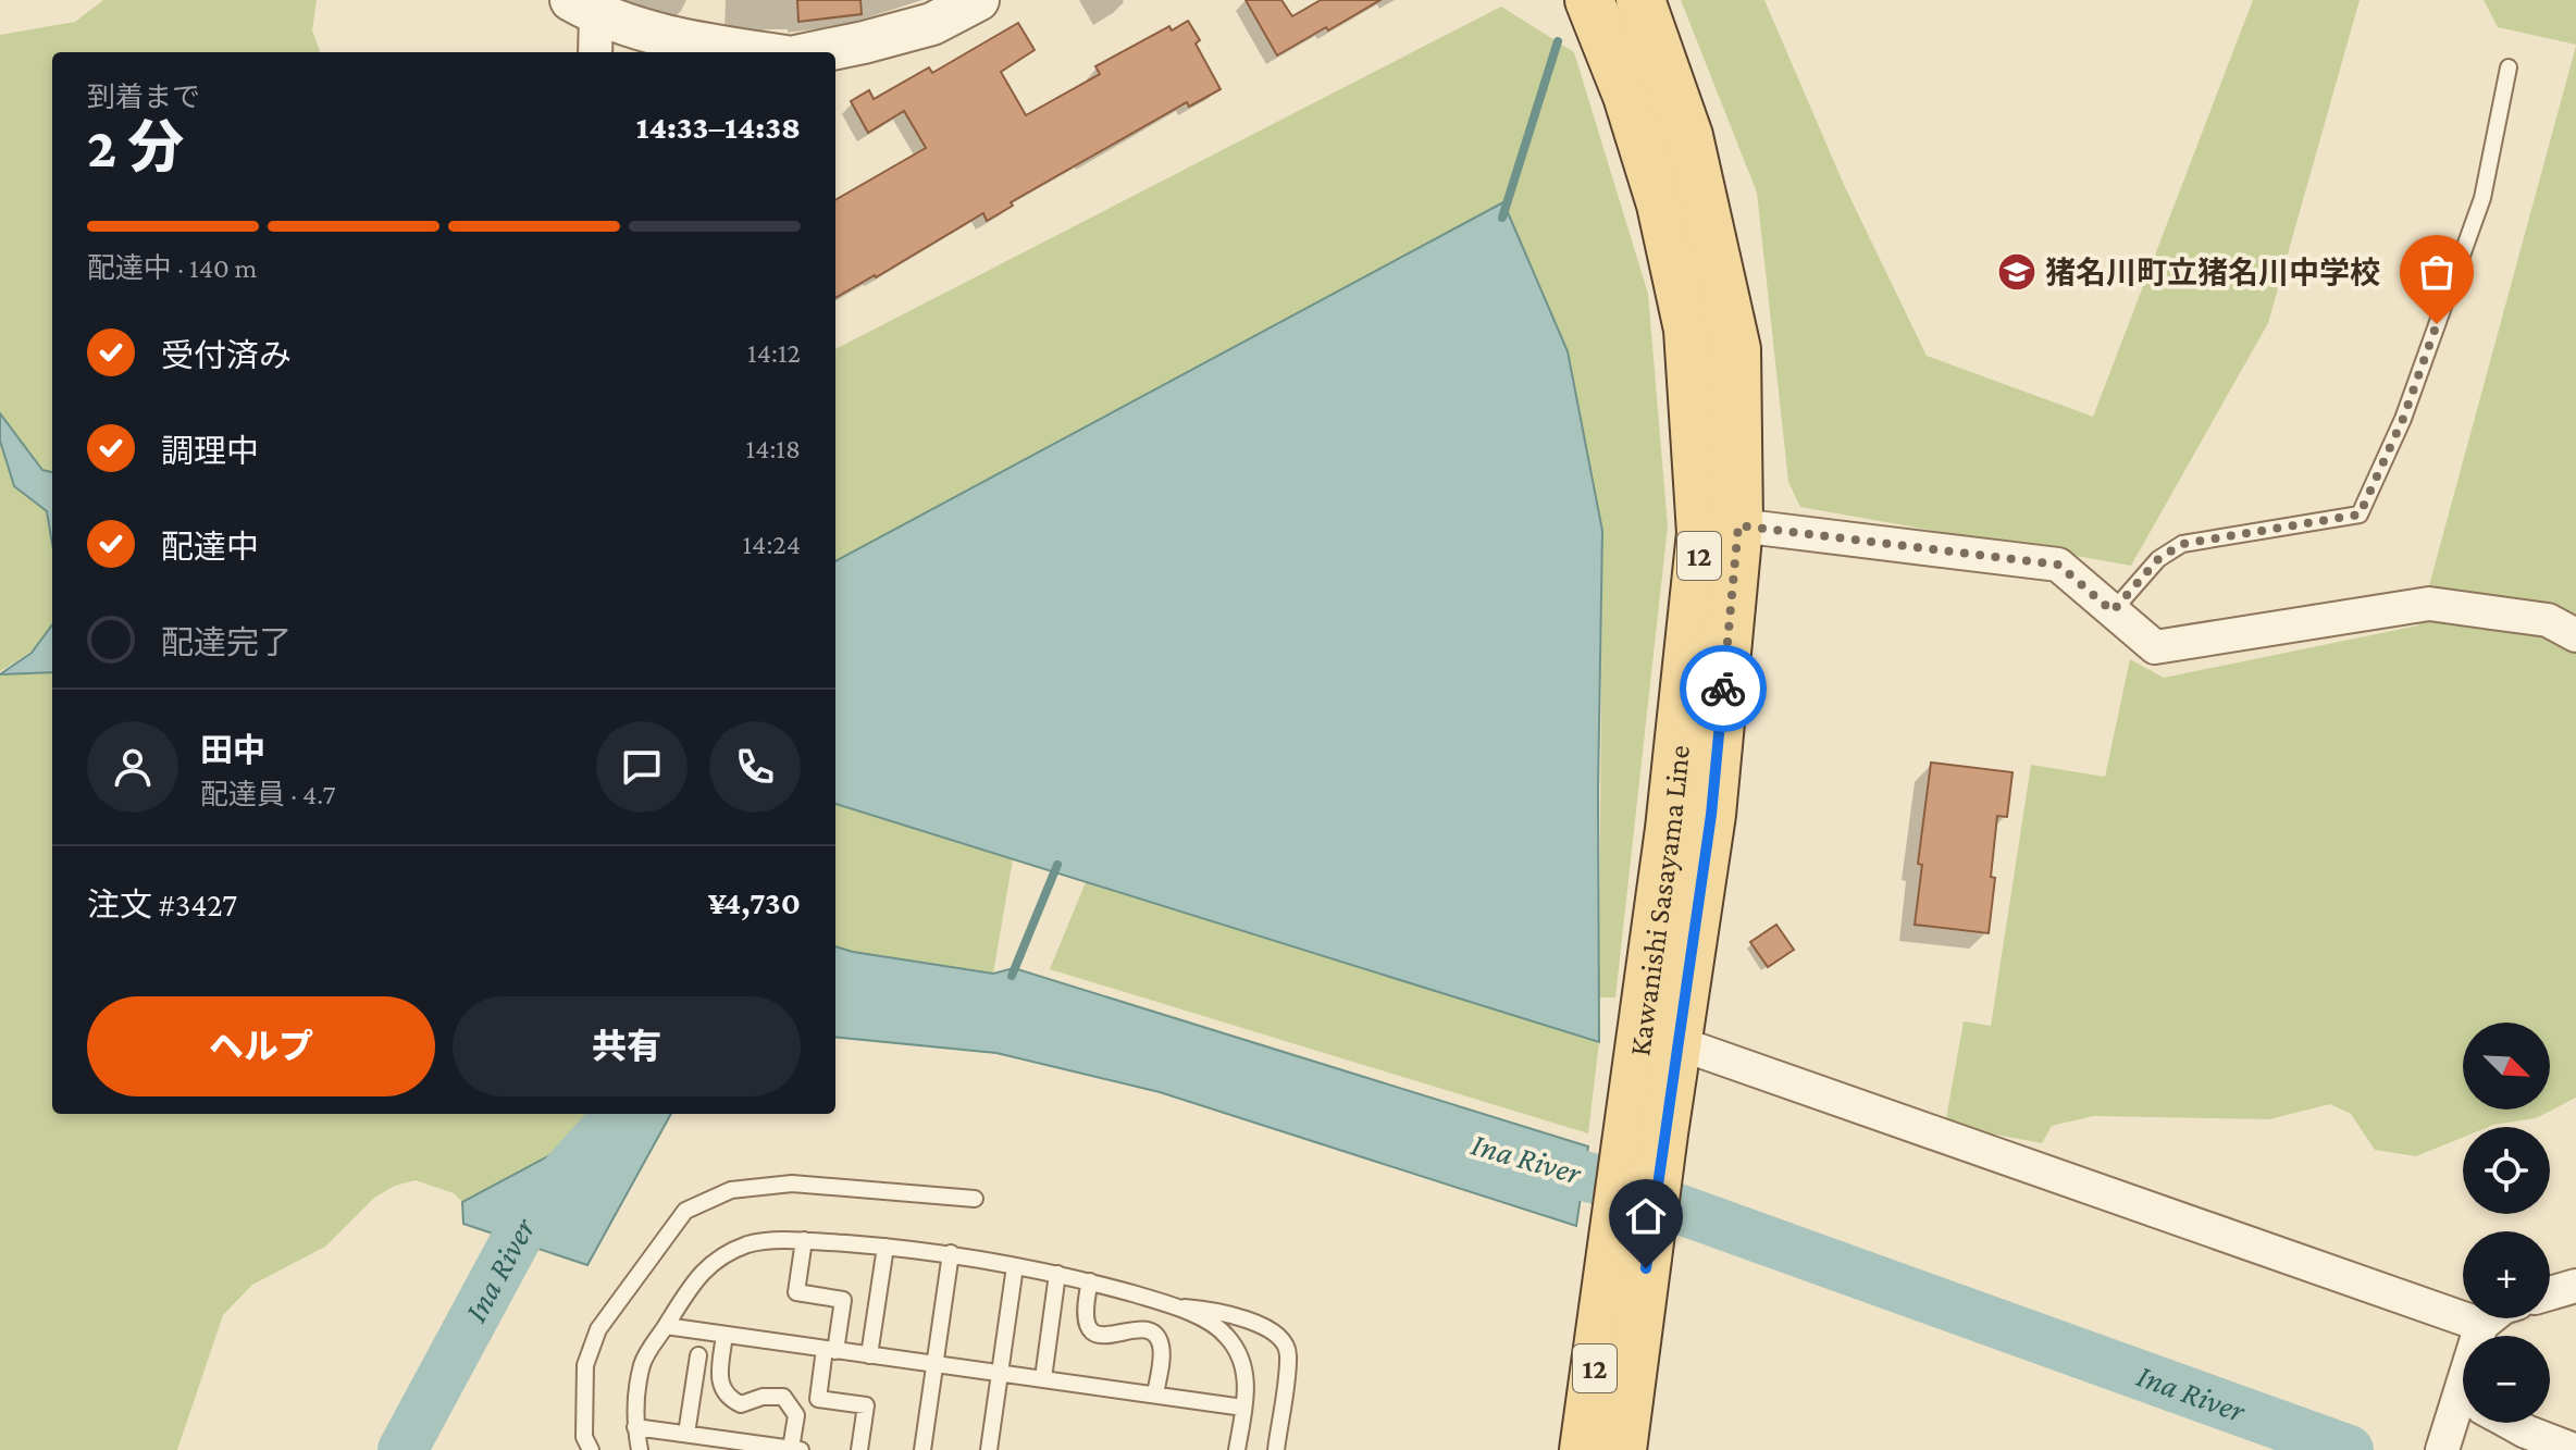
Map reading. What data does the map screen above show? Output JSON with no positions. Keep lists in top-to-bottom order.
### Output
{
  "streets": {
    "main road": ["12", "Kawanishi Sasayama Line"]
  },
  "water": ["Ina River"],
  "places": {
    "school or university": ["猪名川町立猪名川中学校"]
  },
  "north": "bottom right",
  "page": {
    "heading": ["2 分", "到着まで", "14:33–14:38"],
    "panel": [
      "田中",
      "配達員 · 4.7",
      "注文 #3427",
      "¥4,730"
    ],
    "bar": "配達中 · 140 m",
    "list": [
      ["受付済み", "14:12"],
      ["調理中", "14:18"],
      ["配達中", "14:24"],
      "配達完了"
    ],
    "buttons": ["ヘルプ", "共有"],
    "map_buttons": ["+", "−"]
  }
}
